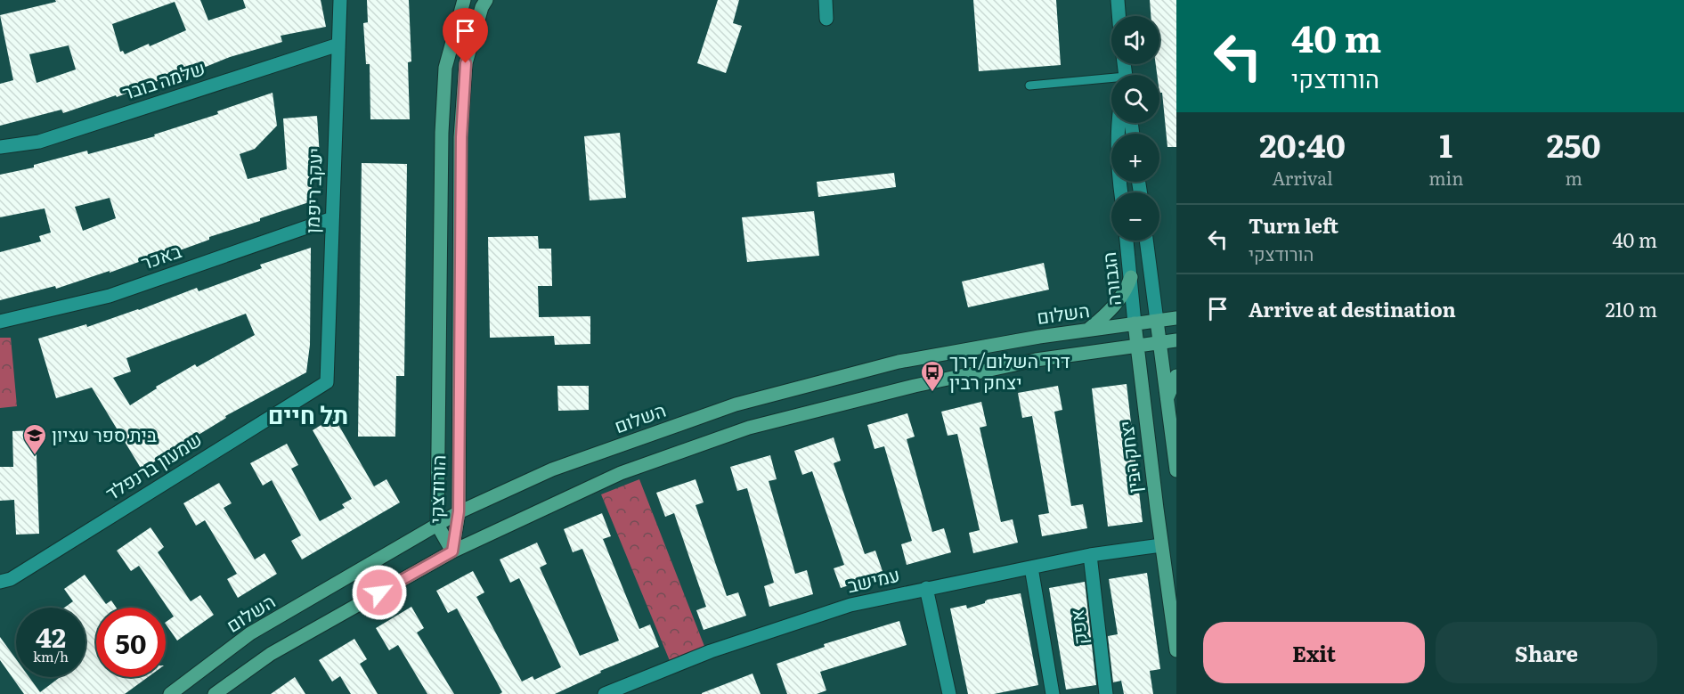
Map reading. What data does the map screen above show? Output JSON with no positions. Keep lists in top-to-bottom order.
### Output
{
  "streets": {
    "main road": [
      "הגבורה",
      "השלום",
      "יצחק רבין",
      "הורודצקי"
    ],
    "street": [
      "שלמה בובר",
      "יעקב ריפמן",
      "באכר",
      "שמעון ברנפלד",
      "עמישב",
      "אפק"
    ]
  },
  "crossings": [
    ["שלמה בובר", "יעקב ריפמן"],
    ["יעקב ריפמן", "באכר"],
    ["יעקב ריפמן", "שמעון ברנפלד"],
    ["הגבורה", "השלום"],
    ["הגבורה", "יצחק רבין"],
    ["השלום", "יצחק רבין"],
    ["השלום", "הורודצקי"],
    ["יצחק רבין", "עמישב"],
    ["עמישב", "אפק"]
  ],
  "districts": ["תל חיים"],
  "places": {
    "bus stop": ["דרך השלום/דרך יצחק רבין"],
    "school or university": ["בית ספר עציון"]
  },
  "page": {
    "turn": ["40 m", "הורודצקי"],
    "map_buttons": ["+", "−"],
    "eta": [
      "20:40",
      "Arrival",
      "1",
      "min",
      "250",
      "m"
    ],
    "list": [
      {
        "name": "Turn left",
        "note": "הורודצקי",
        "value": "40 m"
      },
      {
        "name": "Arrive at destination",
        "value": "210 m"
      }
    ],
    "speed": "42 km/h",
    "limit": "50",
    "buttons": ["Exit", "Share"]
  }
}
